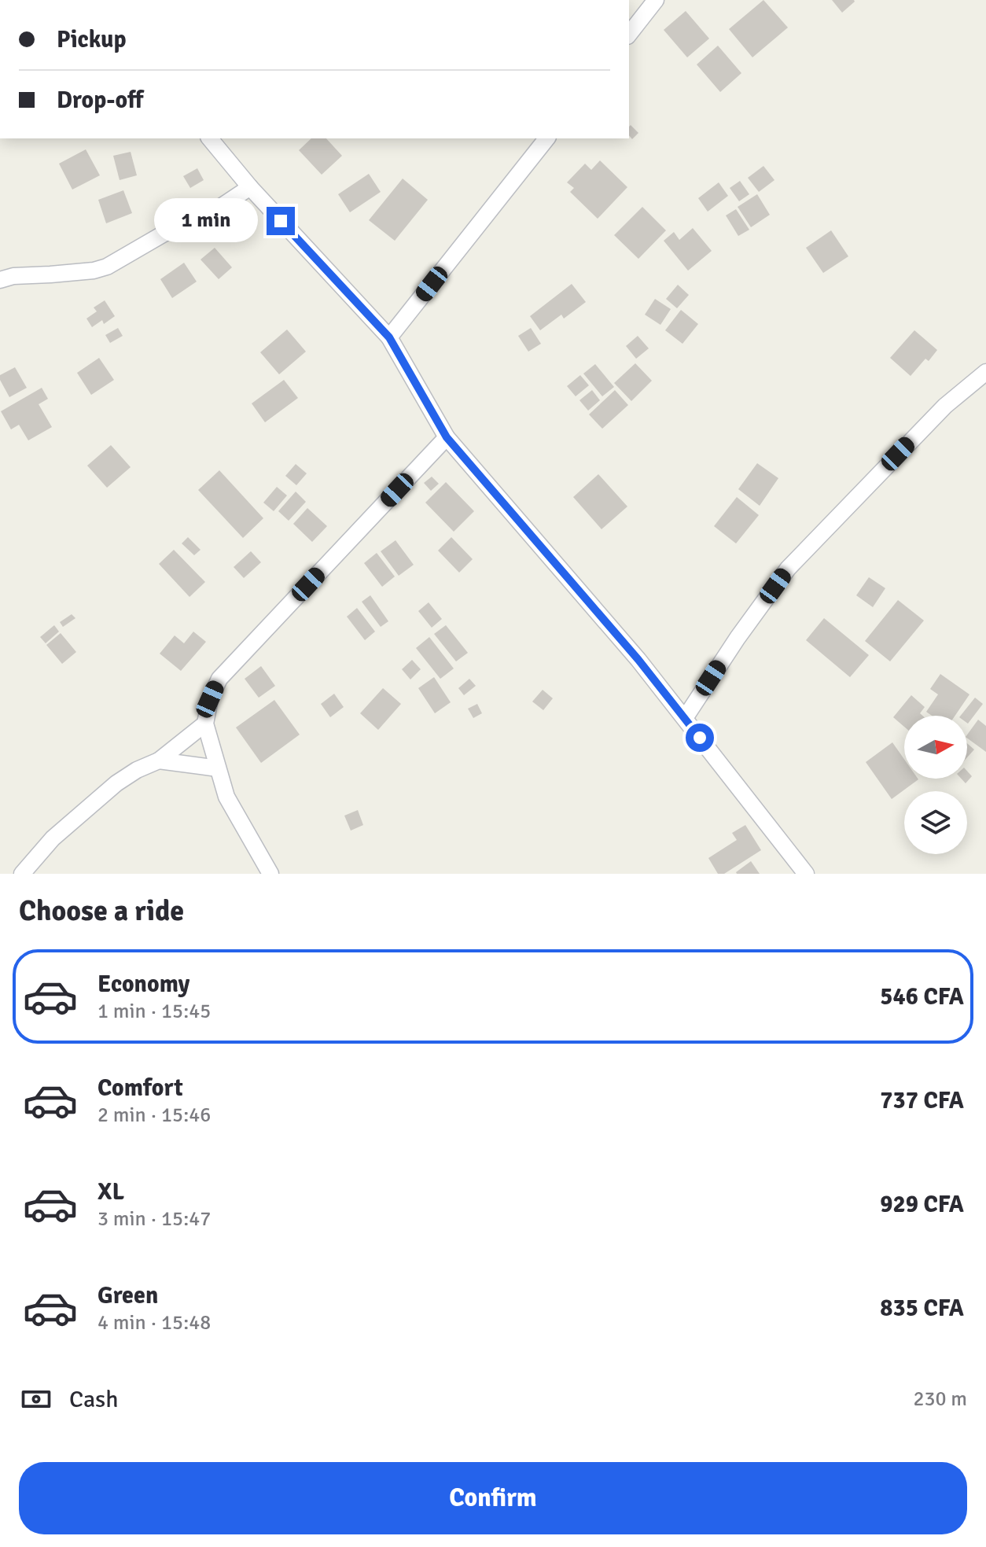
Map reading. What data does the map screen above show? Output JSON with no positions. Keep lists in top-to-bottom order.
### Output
{
  "north": "right",
  "page": {
    "banner": ["Pickup", "Drop-off"],
    "bubble": "1 min",
    "heading": "Choose a ride",
    "list": [
      {
        "name": "Economy",
        "note": "1 min · 15:45",
        "value": "546 CFA"
      },
      {
        "name": "Comfort",
        "note": "2 min · 15:46",
        "value": "737 CFA"
      },
      {
        "name": "XL",
        "note": "3 min · 15:47",
        "value": "929 CFA"
      },
      {
        "name": "Green",
        "note": "4 min · 15:48",
        "value": "835 CFA"
      }
    ],
    "pay": ["Cash", "230 m"],
    "buttons": "Confirm"
  }
}
